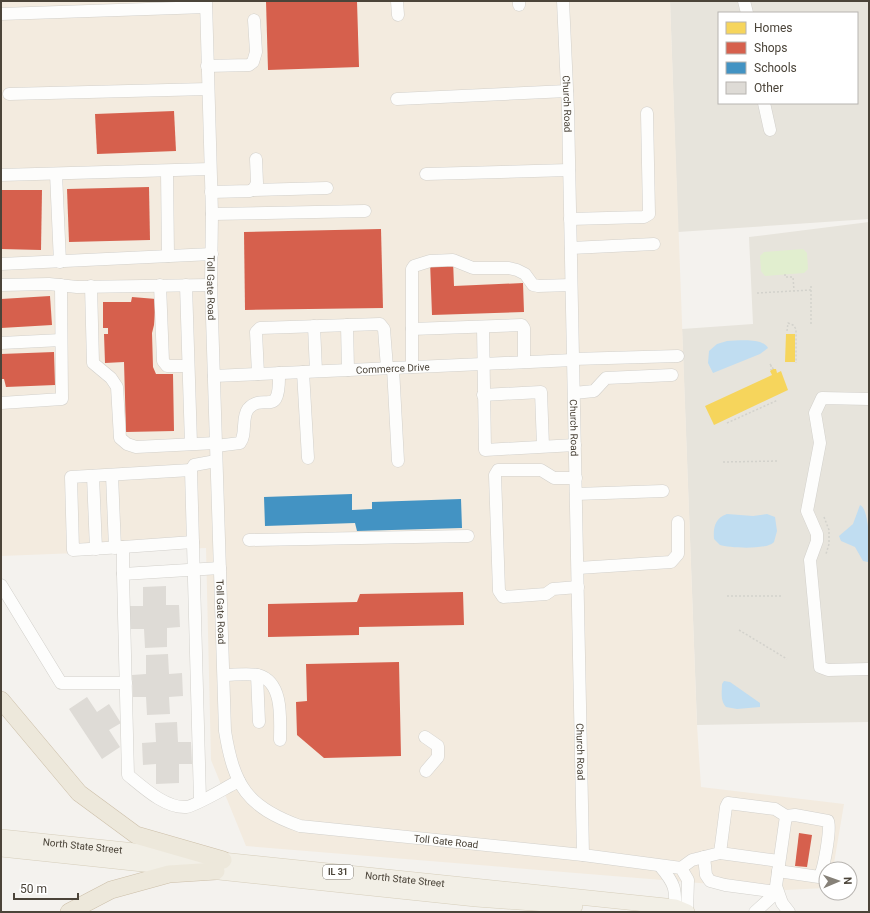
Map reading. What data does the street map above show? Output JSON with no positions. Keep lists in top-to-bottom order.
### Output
{
  "streets": {
    "main road": ["North State Street", "IL 31"],
    "street": ["Church Road", "Toll Gate Road", "Commerce Drive"]
  },
  "crossings": [
    ["Church Road", "Toll Gate Road"],
    ["Church Road", "Commerce Drive"],
    ["Toll Gate Road", "Commerce Drive"],
    ["North State Street", "IL 31"]
  ],
  "legend": [
    "Homes",
    "Shops",
    "Schools",
    "Other"
  ],
  "scale_bar": "50 m",
  "north": "right"
}
